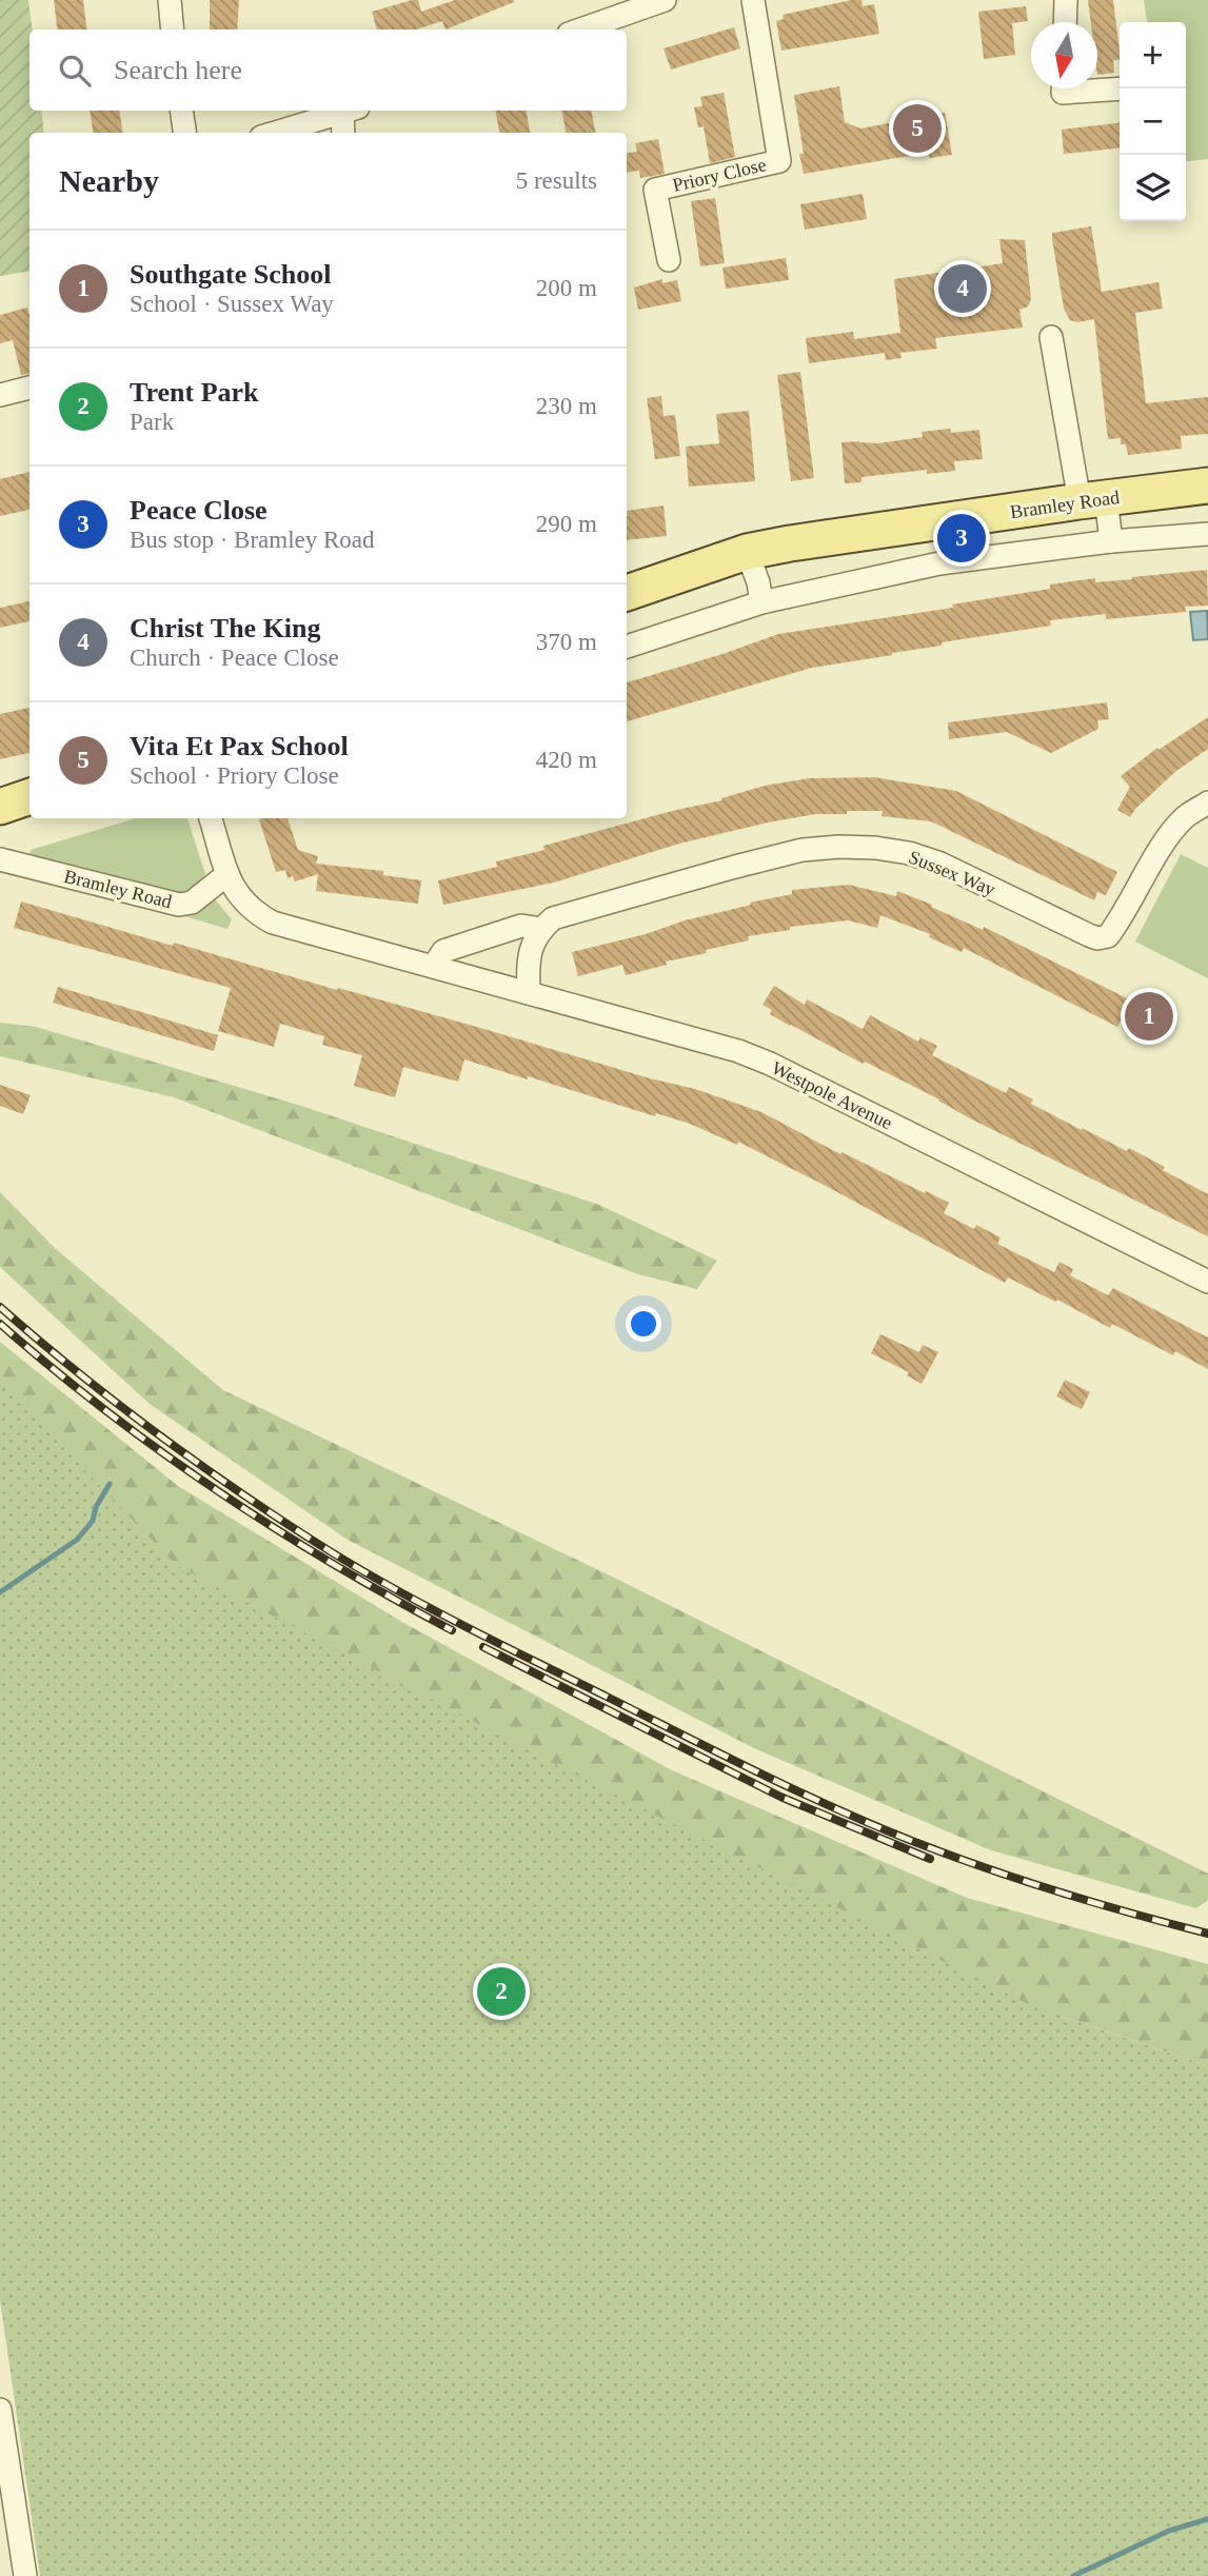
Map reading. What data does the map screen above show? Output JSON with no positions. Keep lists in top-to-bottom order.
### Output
{
  "streets": {
    "main road": ["Bramley Road"],
    "street": ["Priory Close", "Sussex Way", "Westpole Avenue"]
  },
  "crossings": [
    ["Sussex Way", "Westpole Avenue"]
  ],
  "north": "bottom",
  "page": {
    "map_buttons": ["+", "−"],
    "search": "Search here",
    "pins": [
      "5",
      "4",
      "3",
      "1",
      "2"
    ],
    "heading": ["Nearby", "5 results"],
    "list": [
      {
        "mark": "1",
        "name": "Southgate School",
        "note": "School · Sussex Way",
        "value": "200 m"
      },
      {
        "mark": "2",
        "name": "Trent Park",
        "note": "Park",
        "value": "230 m"
      },
      {
        "mark": "3",
        "name": "Peace Close",
        "note": "Bus stop · Bramley Road",
        "value": "290 m"
      },
      {
        "mark": "4",
        "name": "Christ The King",
        "note": "Church · Peace Close",
        "value": "370 m"
      },
      {
        "mark": "5",
        "name": "Vita Et Pax School",
        "note": "School · Priory Close",
        "value": "420 m"
      }
    ]
  }
}
